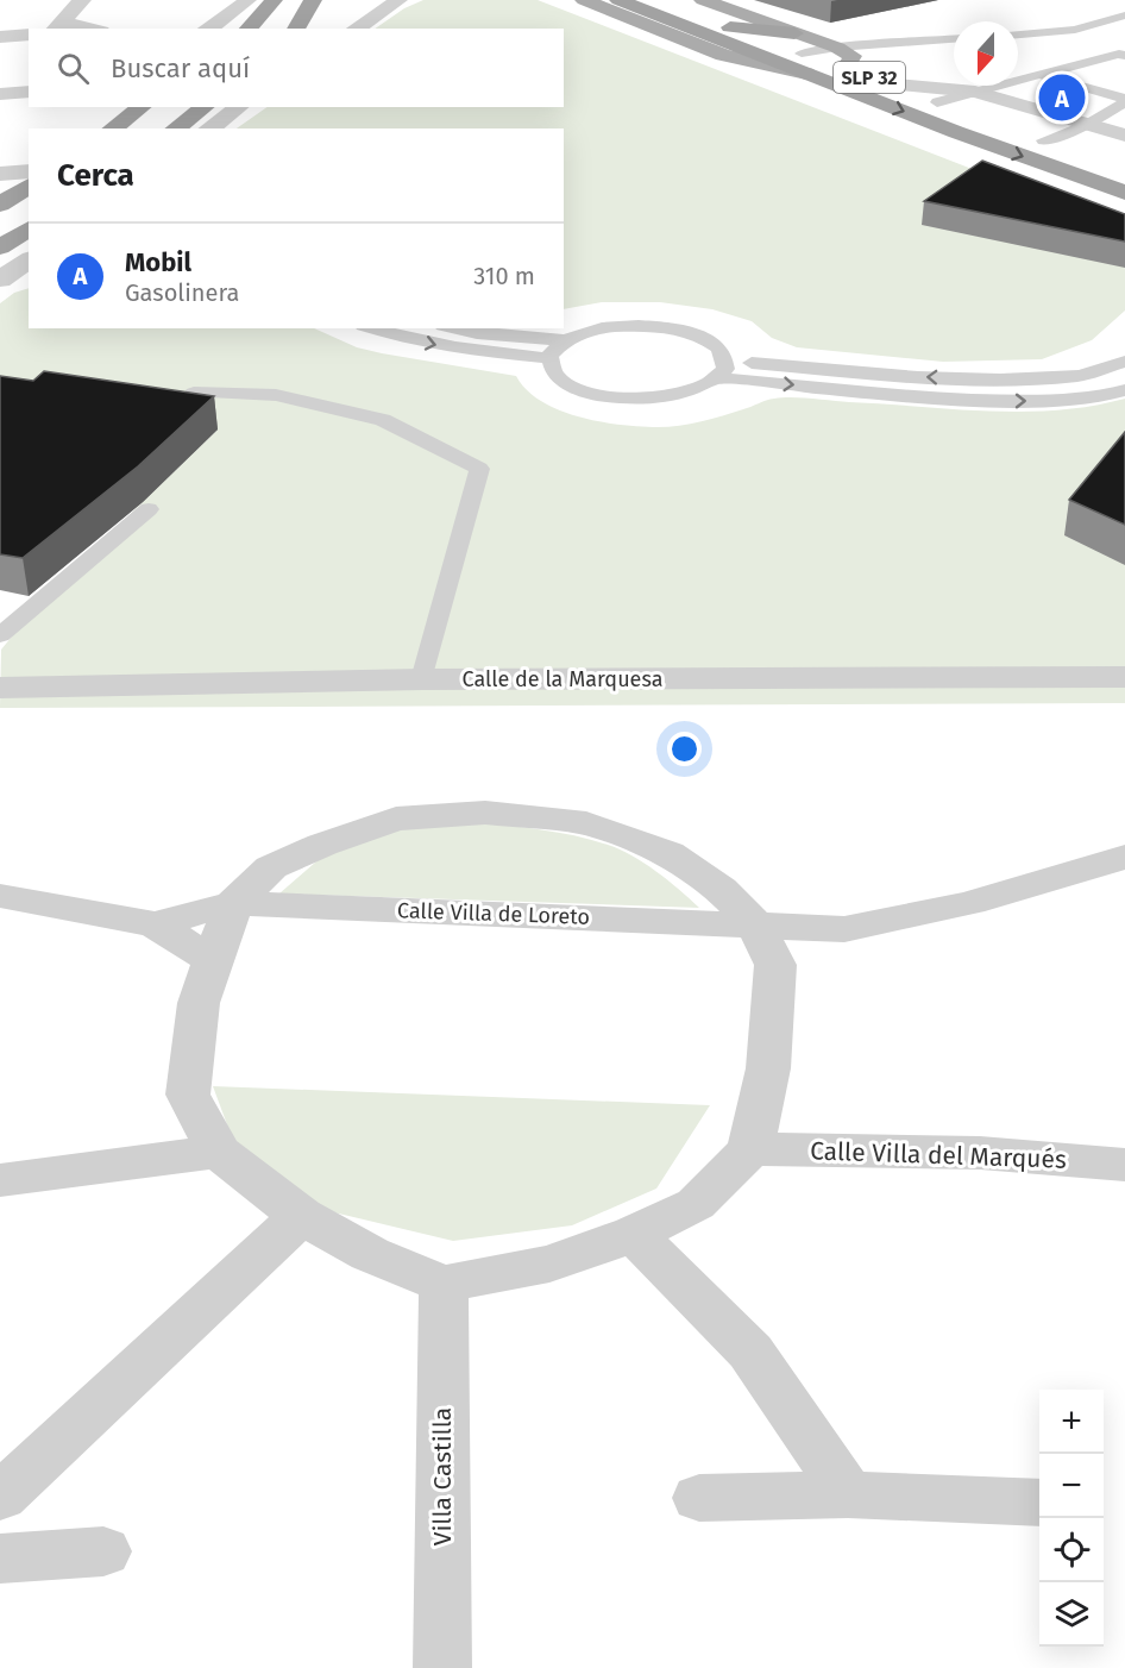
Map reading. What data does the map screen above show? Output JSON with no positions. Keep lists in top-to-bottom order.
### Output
{
  "streets": {
    "highway": ["SLP 32"],
    "street": [
      "Calle de la Marquesa",
      "Calle Villa de Loreto",
      "Calle Villa del Marqués",
      "Villa Castilla"
    ]
  },
  "north": "bottom",
  "page": {
    "search": "Buscar aquí",
    "pins": "A",
    "heading": "Cerca",
    "list": [
      {
        "mark": "A",
        "name": "Mobil",
        "note": "Gasolinera",
        "value": "310 m"
      }
    ],
    "map_buttons": ["+", "−"]
  }
}
